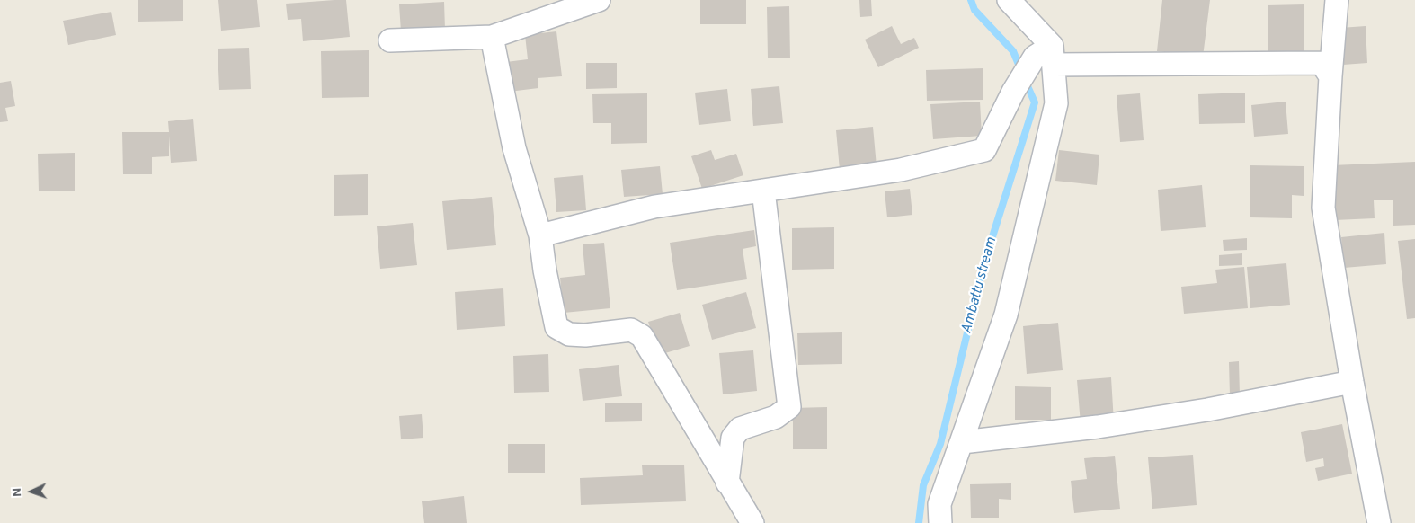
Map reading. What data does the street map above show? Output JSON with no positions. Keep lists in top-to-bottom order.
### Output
{
  "water": ["Ambattu stream"],
  "north": "left"
}
